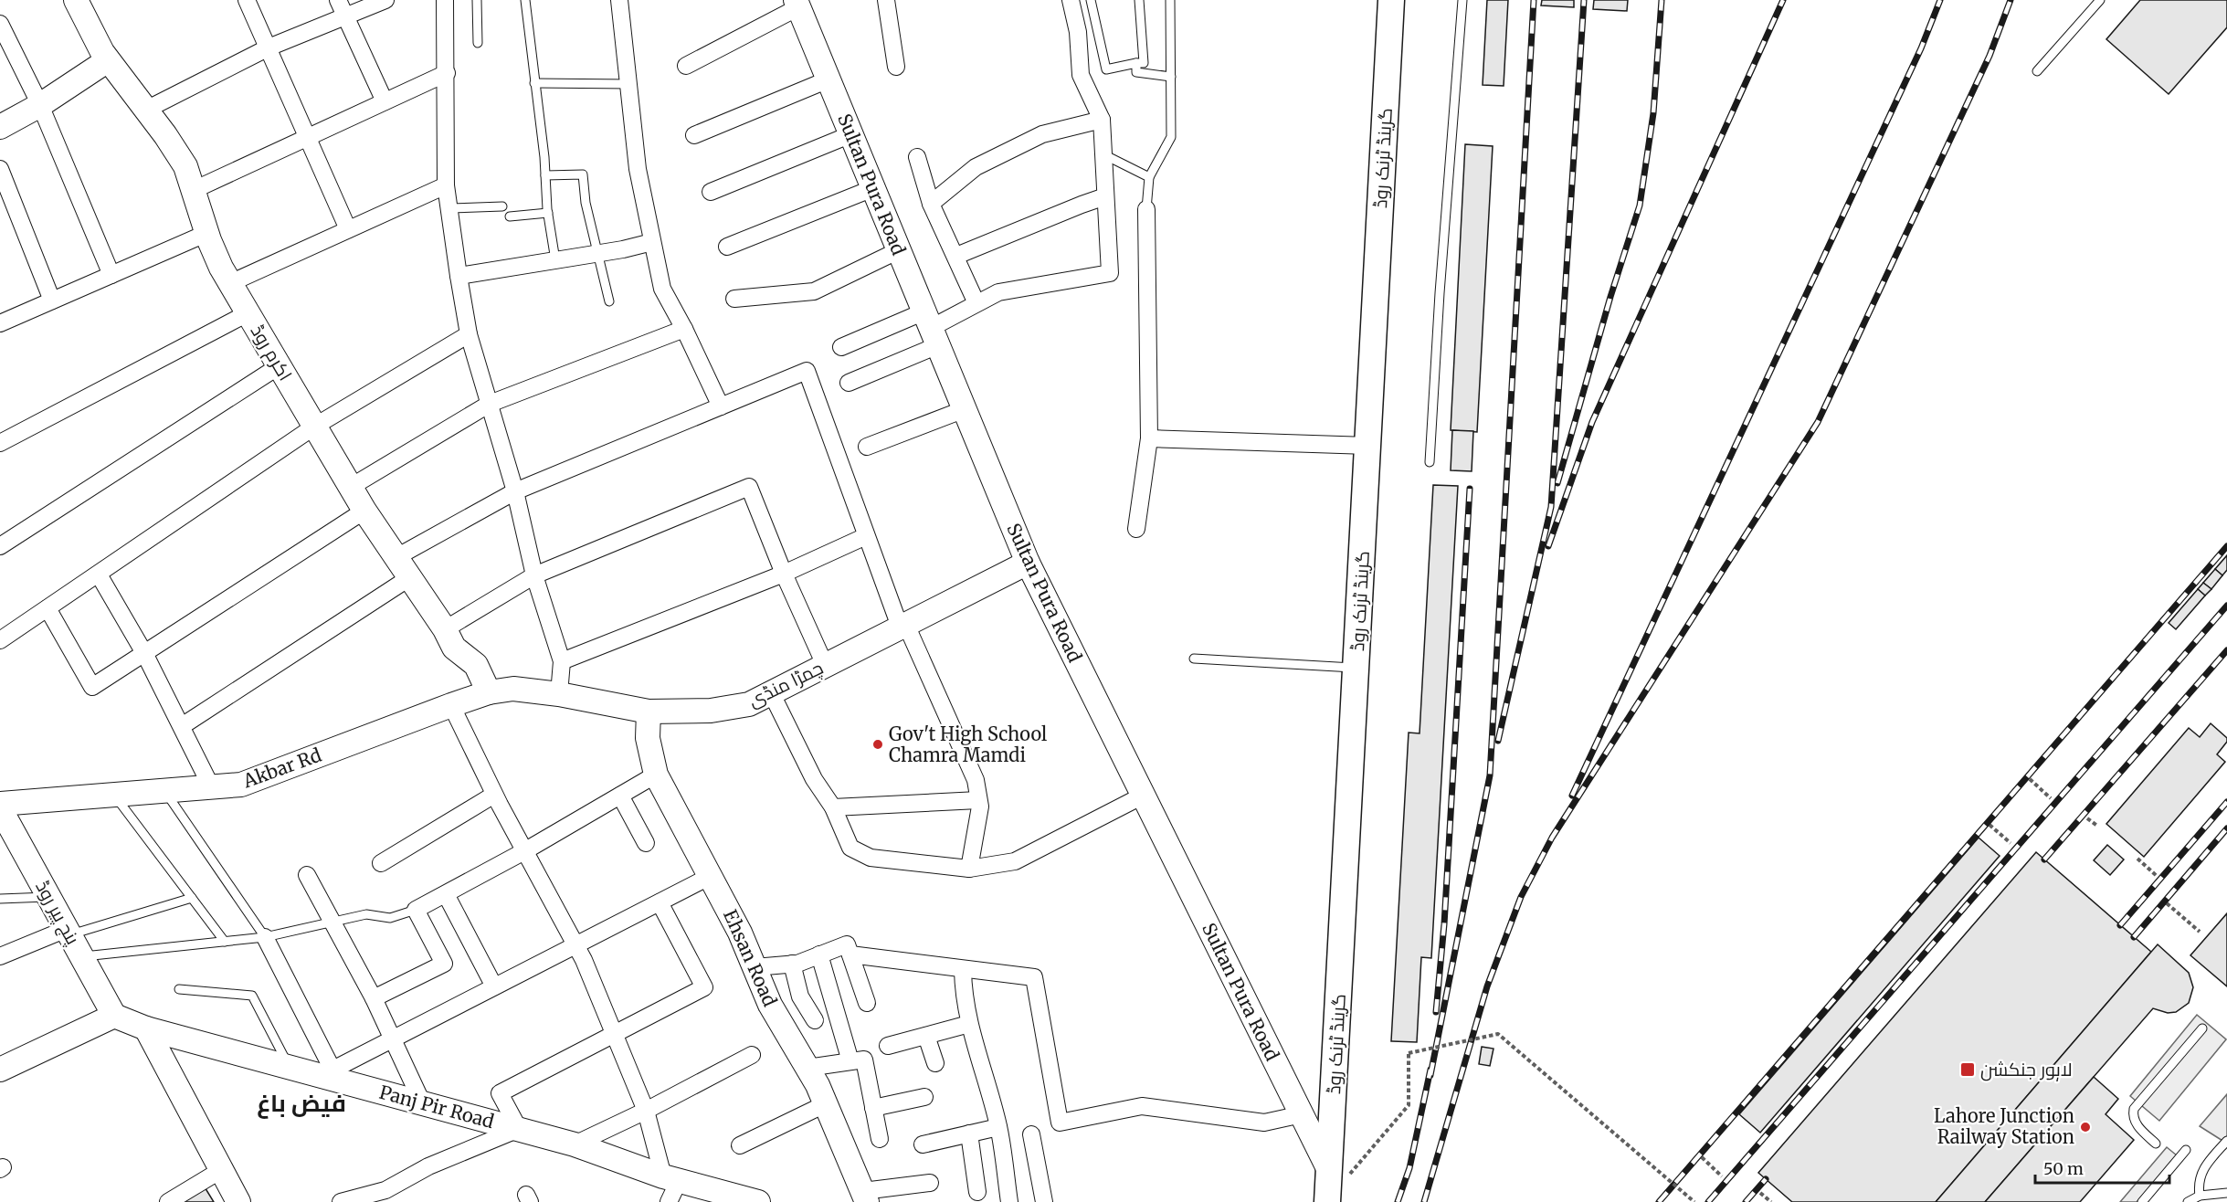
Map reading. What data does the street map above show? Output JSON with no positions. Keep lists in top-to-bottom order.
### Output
{
  "streets": {
    "main road": [
      "گرینڈ ٹرنک روڈ",
      "Sultan Pura Road",
      "اکرم روڈ",
      "چمڑا منڈی",
      "Akbar Rd",
      "پنج پیر روڈ",
      "Ehsan Road",
      "Panj Pir Road"
    ]
  },
  "crossings": [
    ["گرینڈ ٹرنک روڈ", "Sultan Pura Road"],
    ["Sultan Pura Road", "چمڑا منڈی"],
    ["اکرم روڈ", "چمڑا منڈی"],
    ["اکرم روڈ", "Akbar Rd"],
    ["چمڑا منڈی", "Akbar Rd"],
    ["چمڑا منڈی", "Ehsan Road"],
    ["پنج پیر روڈ", "Panj Pir Road"]
  ],
  "districts": ["فیض باغ"],
  "places": {
    "other": ["Gov't High School Chamra Mamdi", "Lahore Junction Railway Station"],
    "transit": ["لاہور جنکشن"]
  },
  "scale_bar": "50 m"
}
